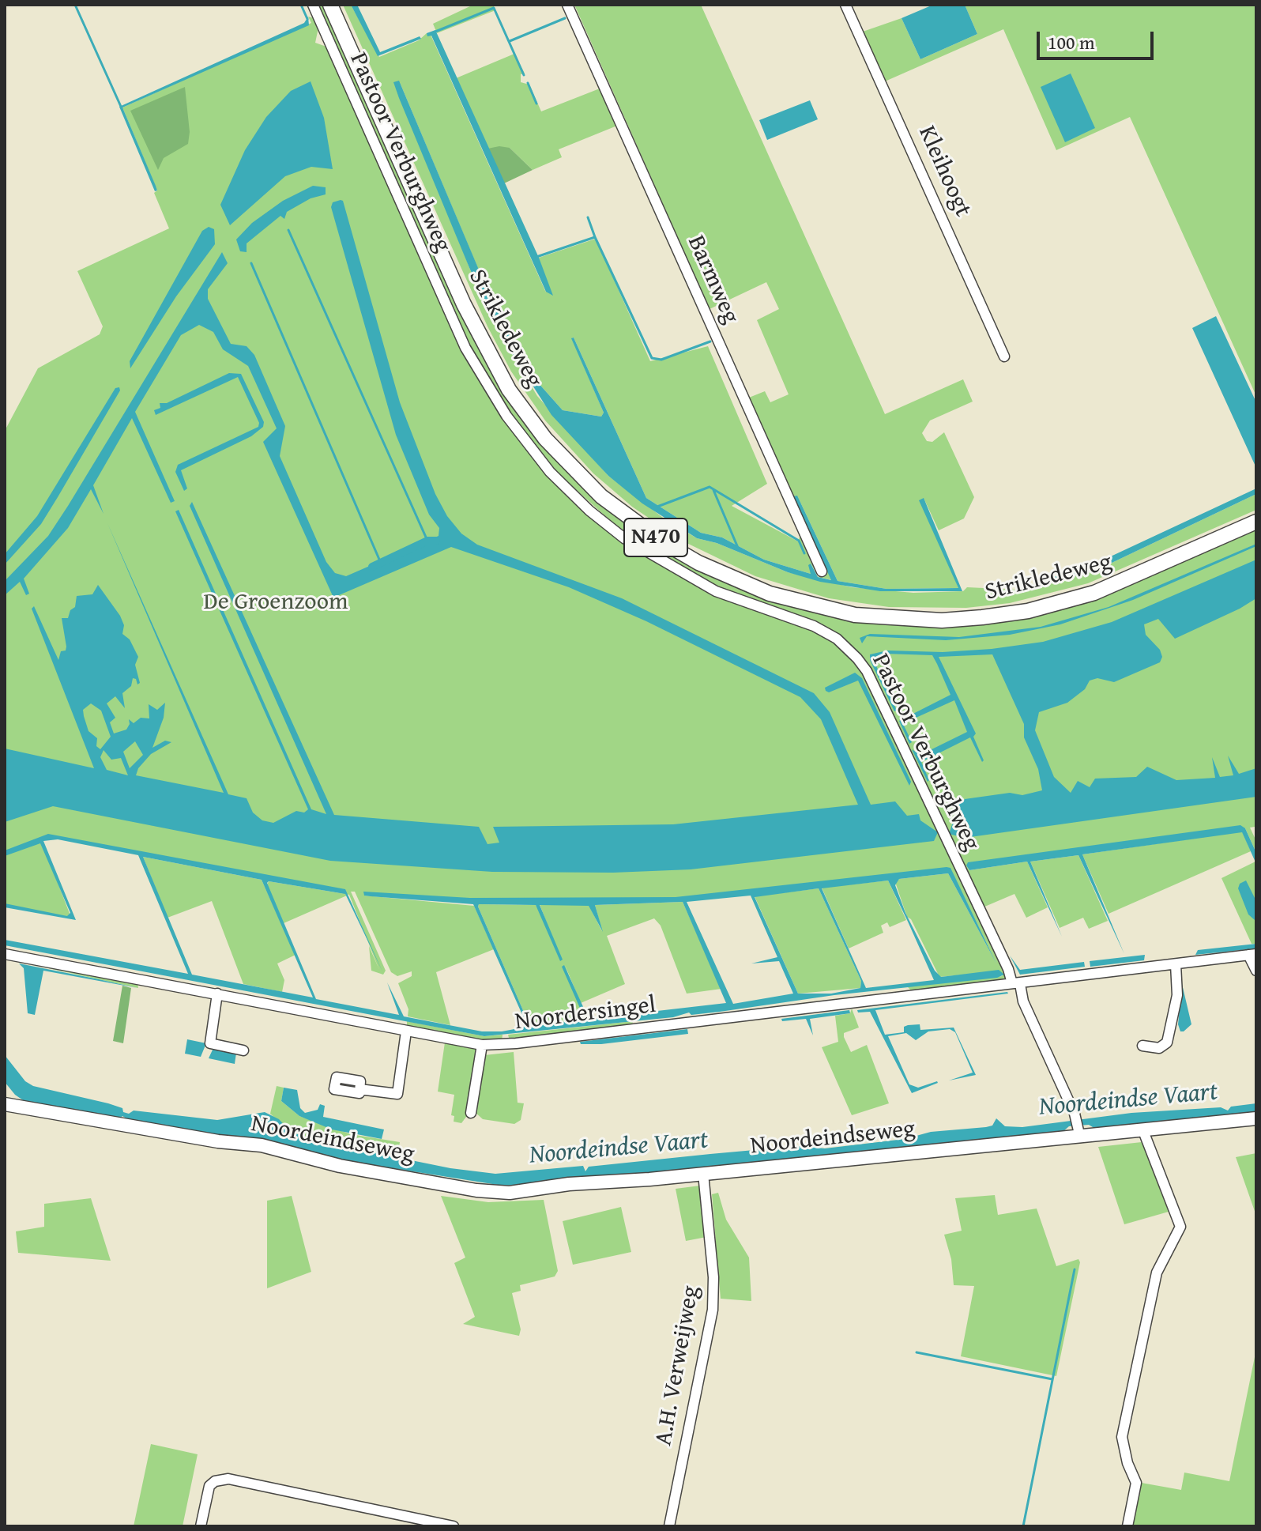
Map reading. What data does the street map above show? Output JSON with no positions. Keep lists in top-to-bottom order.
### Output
{
  "streets": {
    "main road": ["Strikledeweg", "N470"],
    "street": [
      "Pastoor Verburghweg",
      "Kleihoogt",
      "Barmweg",
      "Noordersingel",
      "Noordeindseweg",
      "A.H. Verweijweg"
    ]
  },
  "crossings": [
    ["Pastoor Verburghweg", "Noordersingel"],
    ["Pastoor Verburghweg", "Noordeindseweg"],
    ["Noordeindseweg", "A.H. Verweijweg"]
  ],
  "water": ["Noordeindse Vaart"],
  "parks": ["De Groenzoom"],
  "scale_bar": "100 m"
}
